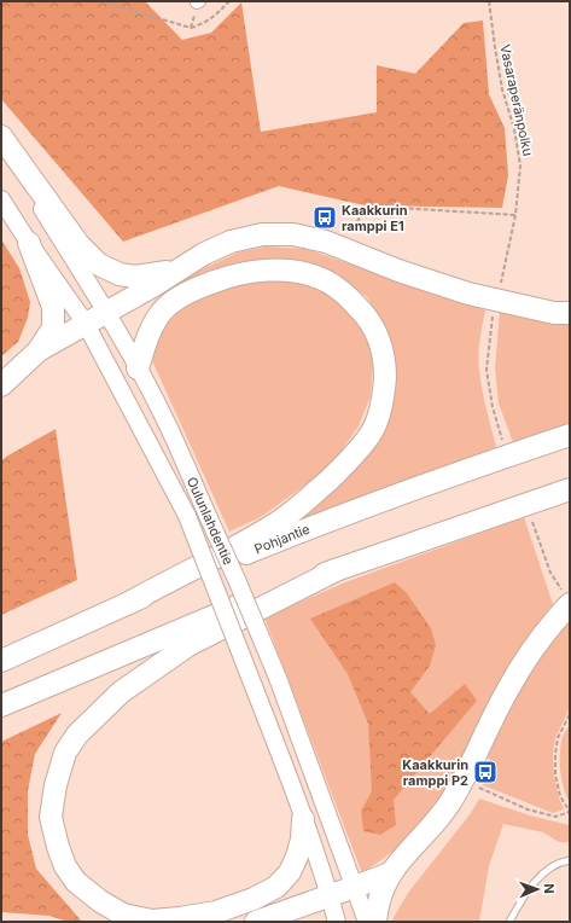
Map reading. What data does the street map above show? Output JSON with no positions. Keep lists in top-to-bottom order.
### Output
{
  "streets": {
    "highway": ["Pohjantie"],
    "main road": ["Oulunlahdentie"],
    "path": ["Vasaraperänpolku"]
  },
  "places": {
    "bus stop": ["Kaakkurin ramppi E1", "Kaakkurin ramppi P2"]
  },
  "north": "right"
}
